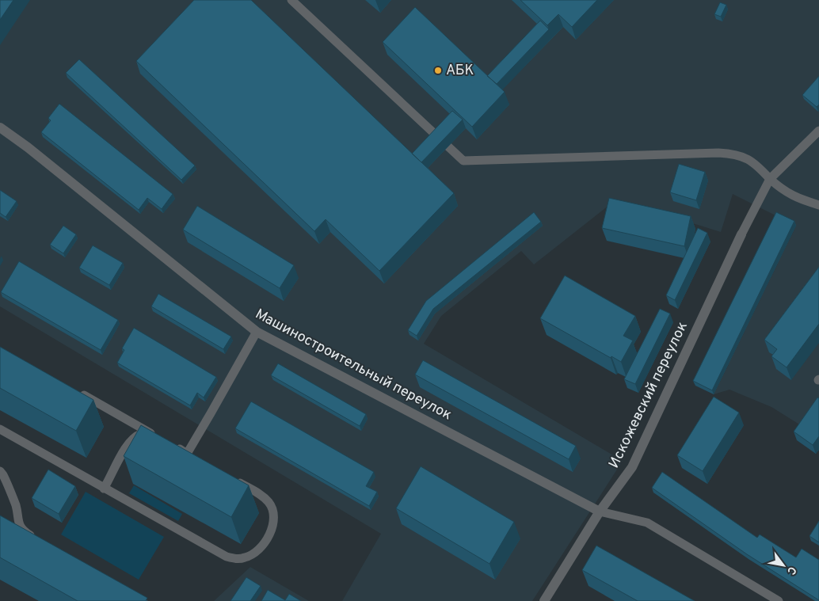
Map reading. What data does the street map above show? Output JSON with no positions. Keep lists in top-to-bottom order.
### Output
{
  "streets": {
    "street": ["Машиностроительный переулок", "Искожевский переулок"]
  },
  "crossings": [
    ["Машиностроительный переулок", "Искожевский переулок"]
  ],
  "places": ["АБК"],
  "north": "bottom right"
}
